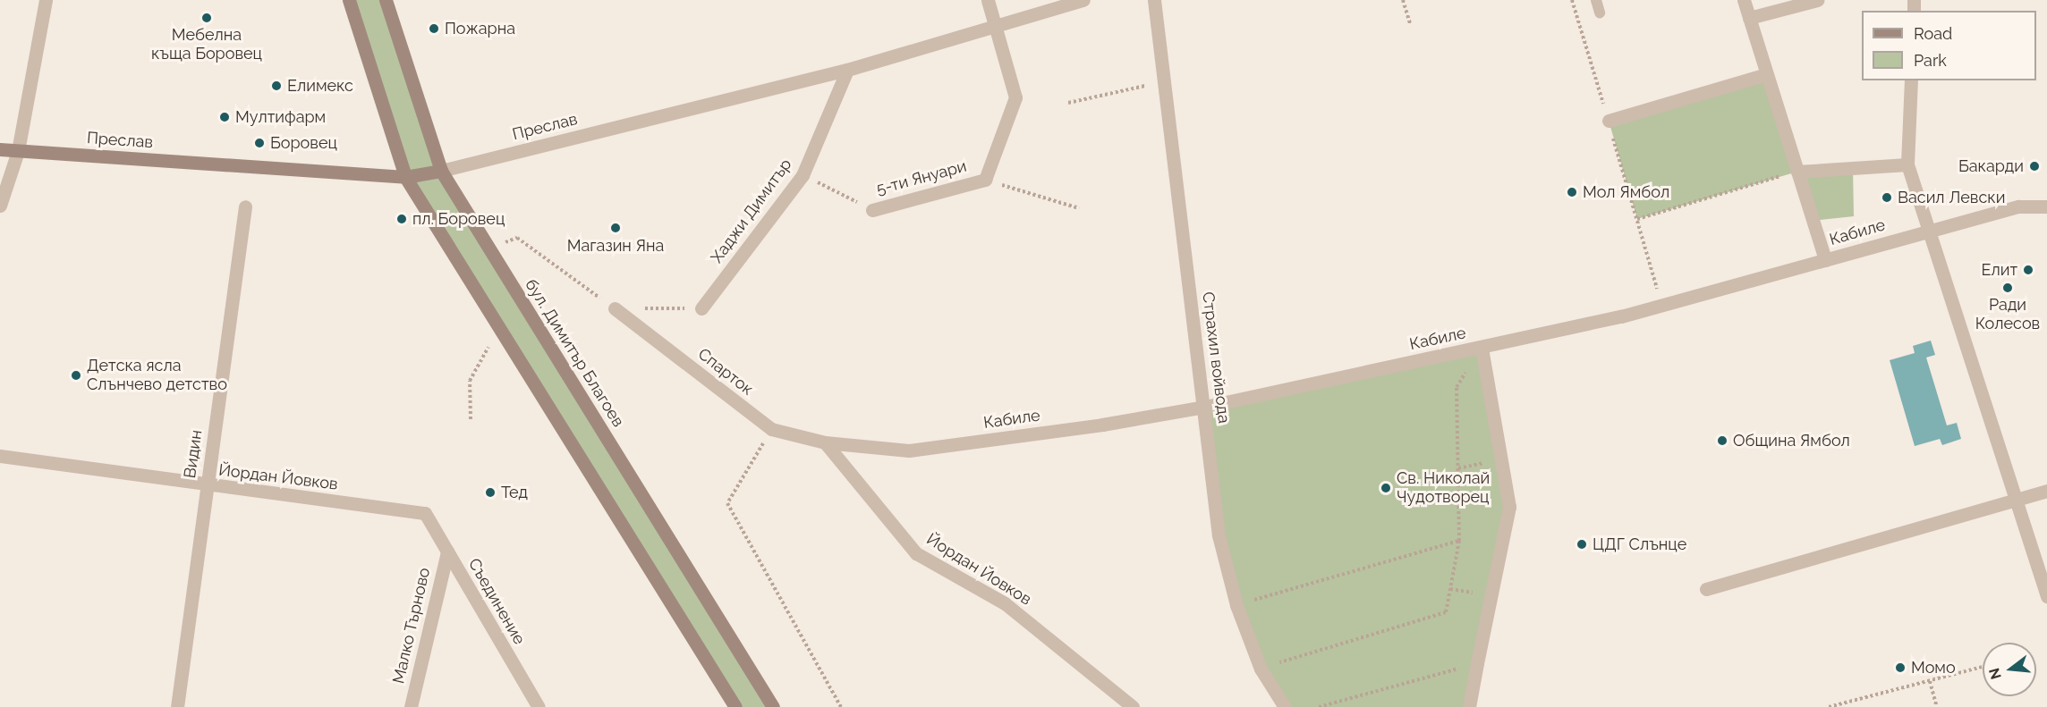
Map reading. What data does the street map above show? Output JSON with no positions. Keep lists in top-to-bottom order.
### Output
{
  "streets": {
    "main road": ["Преслав", "бул. Димитър Благоев"],
    "street": [
      "5-ти Януари",
      "Хаджи Димитър",
      "Кабиле",
      "Страхил войвода",
      "Спарток",
      "Видин",
      "Йордан Йовков",
      "Съединение",
      "Малко Търново"
    ]
  },
  "crossings": [
    ["Преслав", "5-ти Януари"],
    ["Преслав", "Хаджи Димитър"],
    ["Преслав", "бул. Димитър Благоев"],
    ["Кабиле", "Страхил войвода"],
    ["Кабиле", "Спарток"],
    ["Кабиле", "Йордан Йовков"],
    ["Спарток", "Йордан Йовков"],
    ["Видин", "Йордан Йовков"],
    ["Йордан Йовков", "Съединение"],
    ["Съединение", "Малко Търново"]
  ],
  "places": [
    "Мебелна къща Боровец",
    "Пожарна",
    "Елимекс",
    "Мултифарм",
    "Боровец",
    "Бакарди",
    "Мол Ямбол",
    "Васил Левски",
    "пл. Боровец",
    "Магазин Яна",
    "Елит",
    "Ради Колесов",
    "Детска ясла Слънчево детство",
    "Община Ямбол",
    "Св. Николай Чудотворец",
    "Тед",
    "ЦДГ Слънце",
    "Момо"
  ],
  "legend": ["Road", "Park"],
  "north": "left"
}
